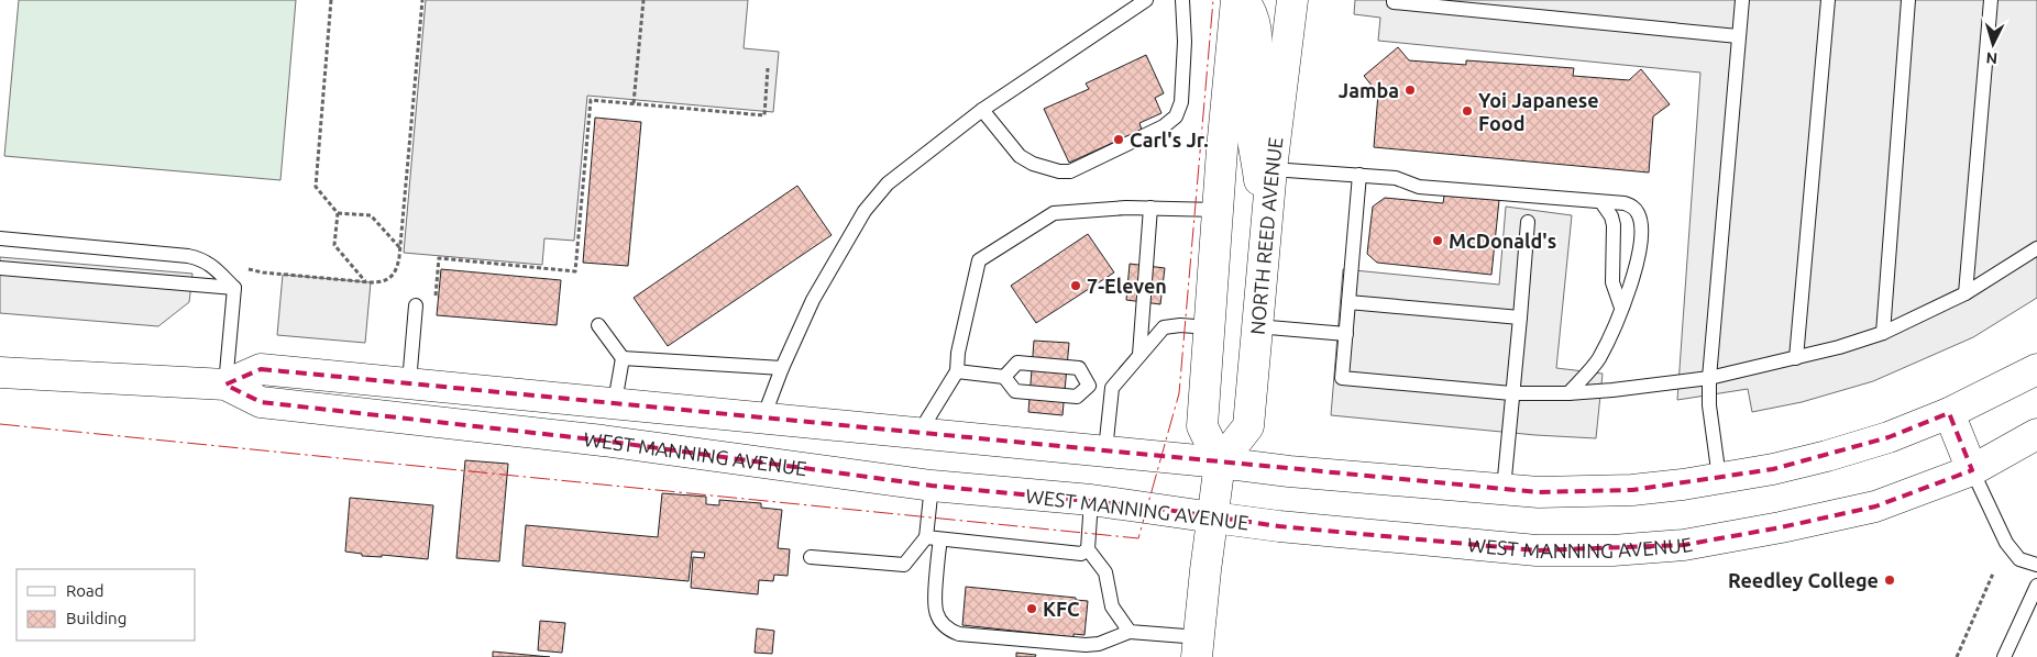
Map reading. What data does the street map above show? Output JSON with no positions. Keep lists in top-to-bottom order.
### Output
{
  "streets": {
    "main road": ["NORTH REED AVENUE", "WEST MANNING AVENUE"]
  },
  "crossings": [
    ["NORTH REED AVENUE", "WEST MANNING AVENUE"]
  ],
  "places": [
    "Jamba",
    "Yoi Japanese Food",
    "Carl's Jr.",
    "McDonald's",
    "7-Eleven",
    "Reedley College",
    "KFC"
  ],
  "legend": ["Road", "Building"],
  "north": "bottom"
}
